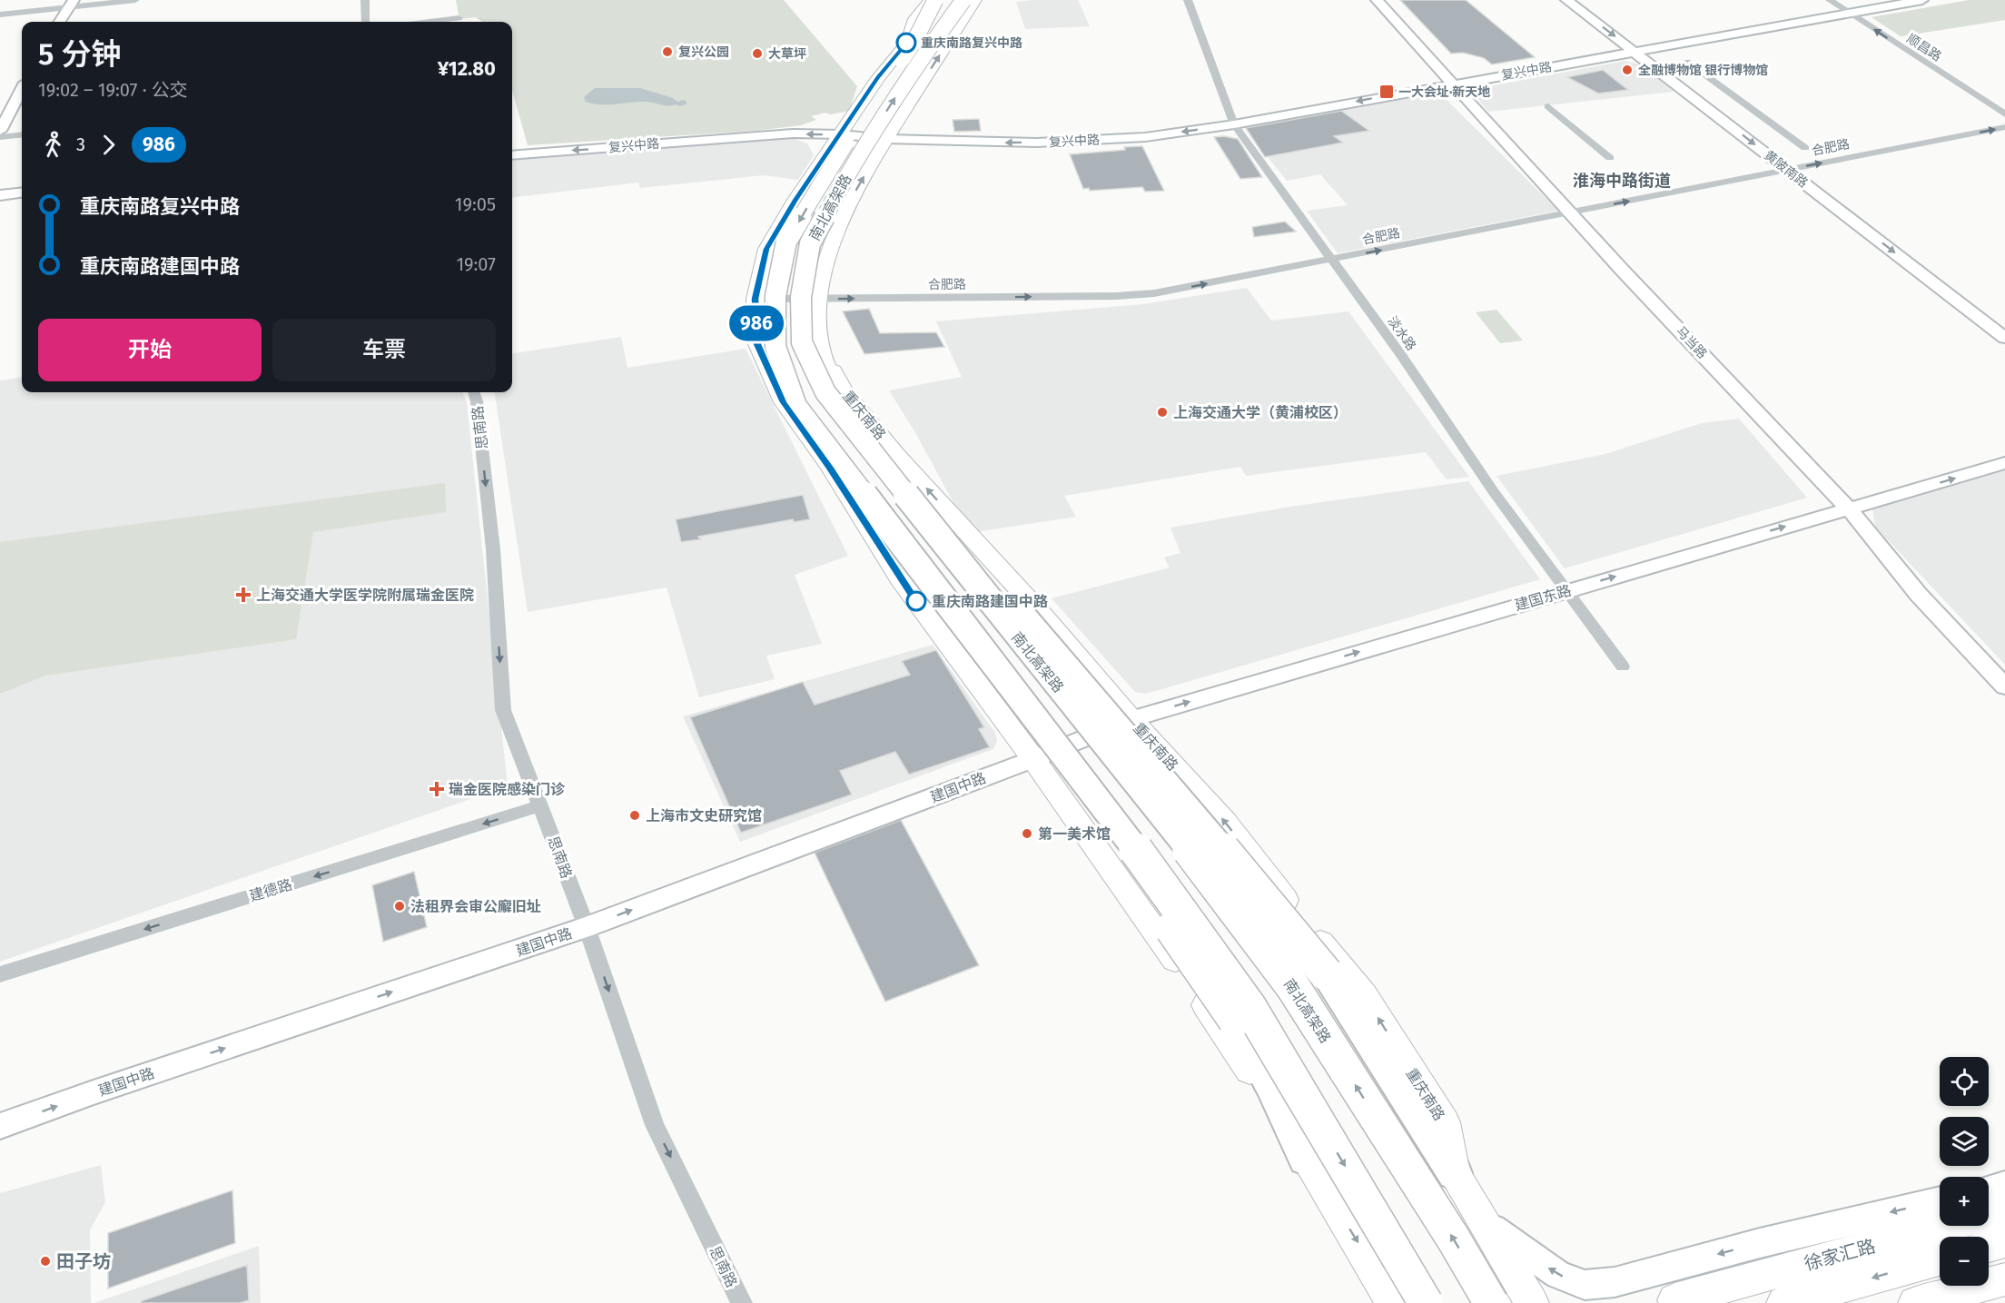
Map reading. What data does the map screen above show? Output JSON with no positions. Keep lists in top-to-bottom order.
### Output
{
  "streets": {
    "highway": ["南北高架路"],
    "main road": ["重庆南路", "徐家汇路"],
    "street": [
      "顺昌路",
      "复兴中路",
      "合肥路",
      "黄陂南路",
      "淡水路",
      "马当路",
      "思南路",
      "建国东路",
      "建国中路",
      "建德路"
    ]
  },
  "crossings": [
    ["顺昌路", "复兴中路"],
    ["复兴中路", "黄陂南路"],
    ["复兴中路", "淡水路"],
    ["复兴中路", "马当路"],
    ["复兴中路", "重庆南路"],
    ["合肥路", "黄陂南路"],
    ["合肥路", "淡水路"],
    ["合肥路", "马当路"],
    ["合肥路", "重庆南路"],
    ["淡水路", "建国东路"],
    ["马当路", "建国东路"],
    ["重庆南路", "建国东路"],
    ["思南路", "建国中路"],
    ["思南路", "建德路"],
    ["建国东路", "建国中路"]
  ],
  "one_way": [
    "顺昌路",
    "复兴中路",
    "合肥路",
    "思南路",
    "建国东路",
    "建国中路",
    "建德路"
  ],
  "districts": ["淮海中路街道"],
  "places": {
    "other": [
      "重庆南路复兴中路",
      "复兴公园",
      "大草坪",
      "全融博物馆 银行博物馆",
      "上海交通大学（黄浦校区）",
      "重庆南路建国中路",
      "上海市文史研究馆",
      "第一美术馆",
      "法租界会审公廨旧址",
      "田子坊"
    ],
    "transit": ["一大会址·新天地"],
    "health": ["上海交通大学医学院附属瑞金医院", "瑞金医院感染门诊"]
  },
  "lines": ["bus line 986"],
  "page": {
    "on_map": "986",
    "heading": ["5 分钟", "19:02 – 19:07 · 公交", "¥12.80"],
    "legs": ["3", "986"],
    "list": [
      {
        "name": "重庆南路复兴中路",
        "value": "19:05"
      },
      {
        "name": "重庆南路建国中路",
        "value": "19:07"
      }
    ],
    "buttons": ["开始", "车票"],
    "map_buttons": ["+", "−"]
  }
}
